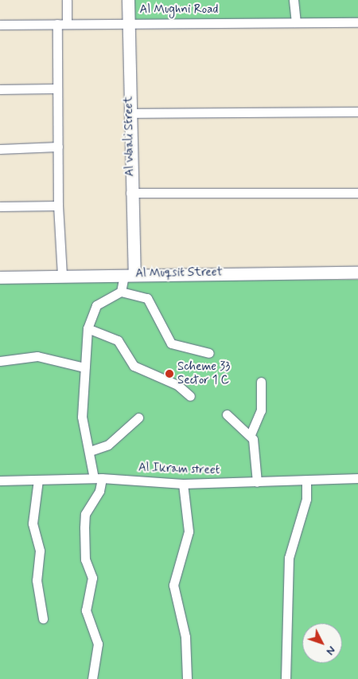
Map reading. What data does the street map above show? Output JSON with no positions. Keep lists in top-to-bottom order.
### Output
{
  "streets": {
    "street": [
      "Al Mughni Road",
      "Al Waali Street",
      "Al Muqsit Street",
      "Al Ikram street"
    ]
  },
  "crossings": [
    ["Al Mughni Road", "Al Waali Street"],
    ["Al Waali Street", "Al Muqsit Street"]
  ],
  "places": ["Scheme 33 Sector 1 C"],
  "north": "bottom right"
}
